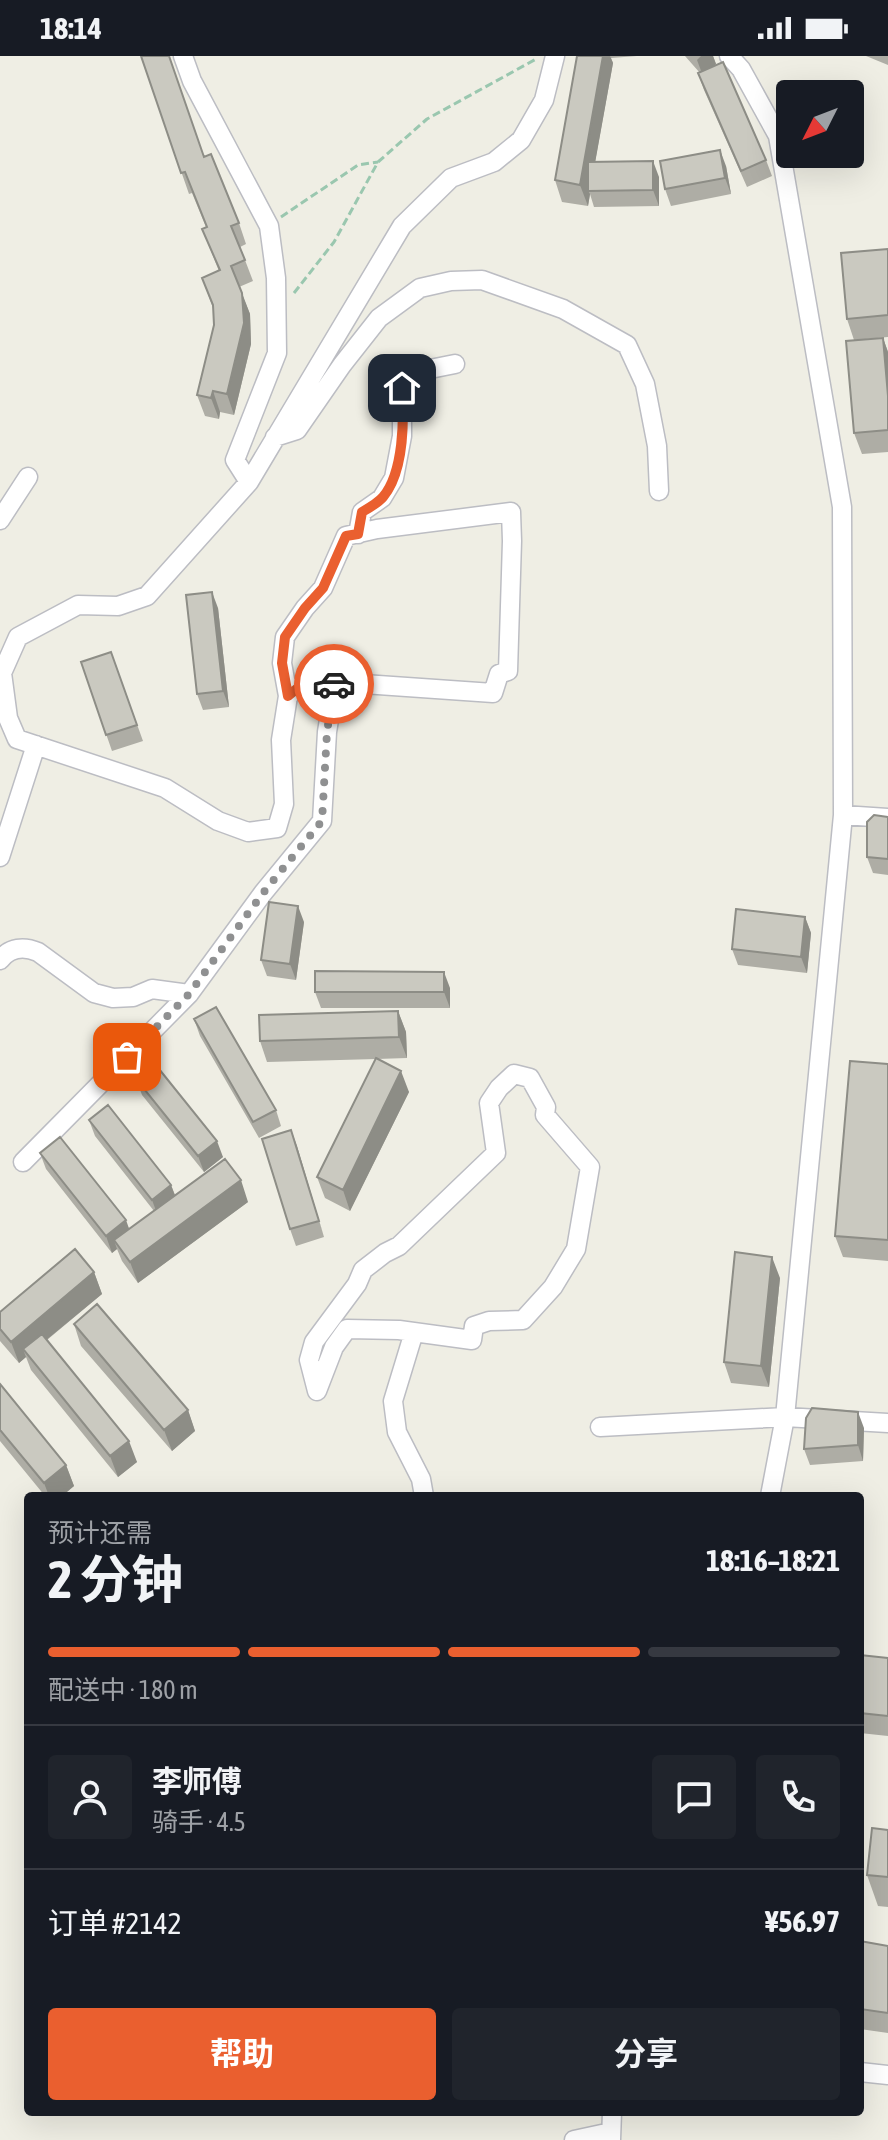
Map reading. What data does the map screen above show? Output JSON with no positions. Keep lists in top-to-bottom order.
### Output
{
  "north": "bottom left",
  "page": {
    "status": "18:14",
    "heading": ["2 分钟", "预计还需", "18:16–18:21"],
    "panel": [
      "李师傅",
      "骑手 · 4.5",
      "订单 #2142",
      "¥56.97"
    ],
    "bar": "配送中 · 180 m",
    "buttons": ["帮助", "分享"]
  }
}
